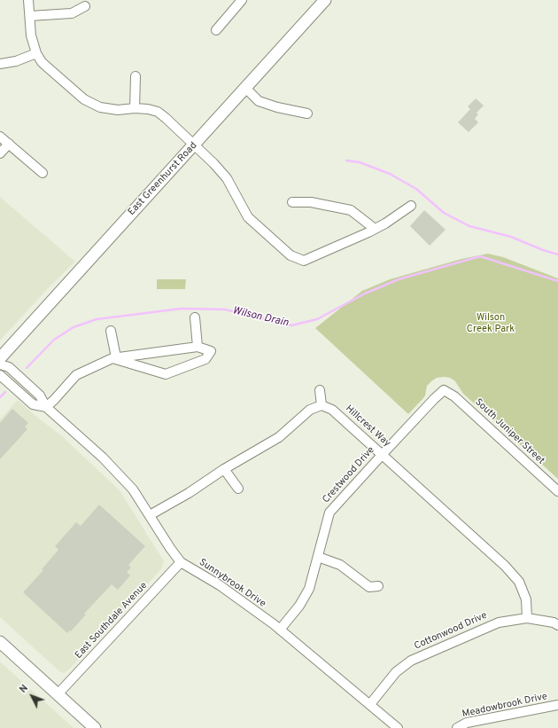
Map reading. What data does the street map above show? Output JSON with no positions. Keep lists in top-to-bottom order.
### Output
{
  "streets": {
    "main road": ["East Greenhurst Road"],
    "street": [
      "Hillcrest Way",
      "South Juniper Street",
      "Crestwood Drive",
      "Sunnybrook Drive",
      "East Southdale Avenue",
      "Cottonwood Drive",
      "Meadowbrook Drive"
    ]
  },
  "crossings": [
    ["Hillcrest Way", "Crestwood Drive"],
    ["Hillcrest Way", "Cottonwood Drive"],
    ["South Juniper Street", "Crestwood Drive"],
    ["Crestwood Drive", "Sunnybrook Drive"],
    ["Sunnybrook Drive", "East Southdale Avenue"],
    ["Sunnybrook Drive", "Cottonwood Drive"]
  ],
  "water": ["Wilson Drain"],
  "parks": ["Wilson Creek Park"],
  "north": "top left"
}
